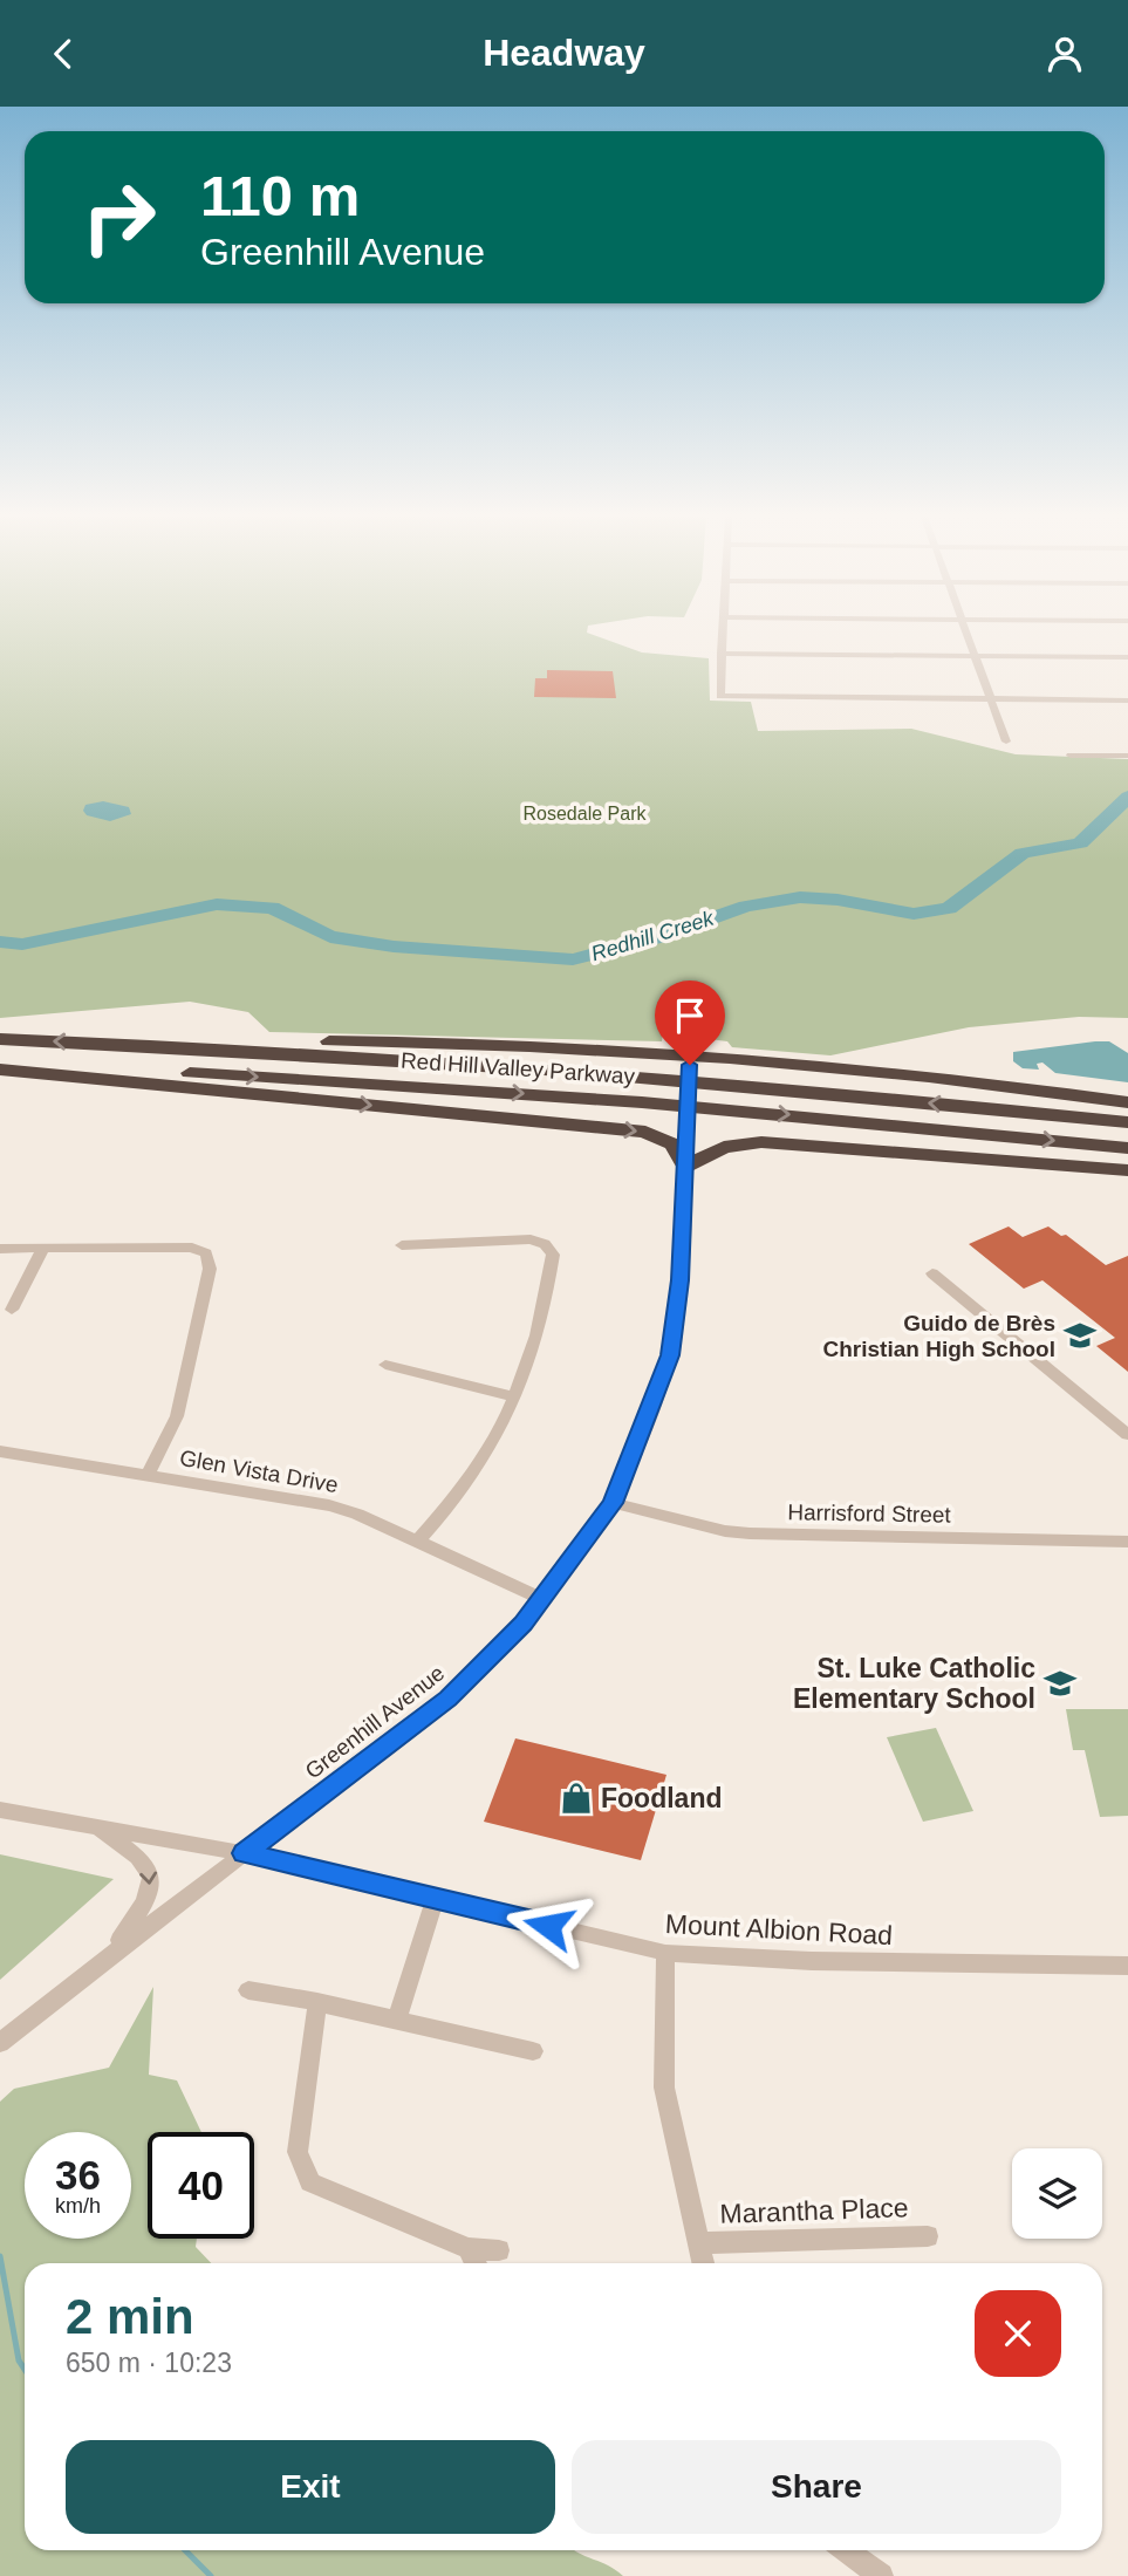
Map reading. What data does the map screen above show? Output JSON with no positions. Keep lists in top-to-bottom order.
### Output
{
  "streets": {
    "highway": ["Red Hill Valley Parkway"],
    "street": [
      "Glen Vista Drive",
      "Harrisford Street",
      "Greenhill Avenue",
      "Mount Albion Road",
      "Marantha Place"
    ]
  },
  "crossings": [
    ["Glen Vista Drive", "Greenhill Avenue"],
    ["Harrisford Street", "Greenhill Avenue"],
    ["Greenhill Avenue", "Mount Albion Road"]
  ],
  "water": ["Redhill Creek"],
  "parks": ["Rosedale Park"],
  "places": {
    "school or university": ["Guido de Brès Christian High School", "St. Luke Catholic Elementary School"],
    "shop": ["Foodland"]
  },
  "page": {
    "header": "Headway",
    "turn": ["110 m", "Greenhill Avenue"],
    "speed": "36 km/h",
    "limit": "40",
    "heading": ["2 min", "650 m · 10:23"],
    "buttons": ["Exit", "Share"]
  }
}
